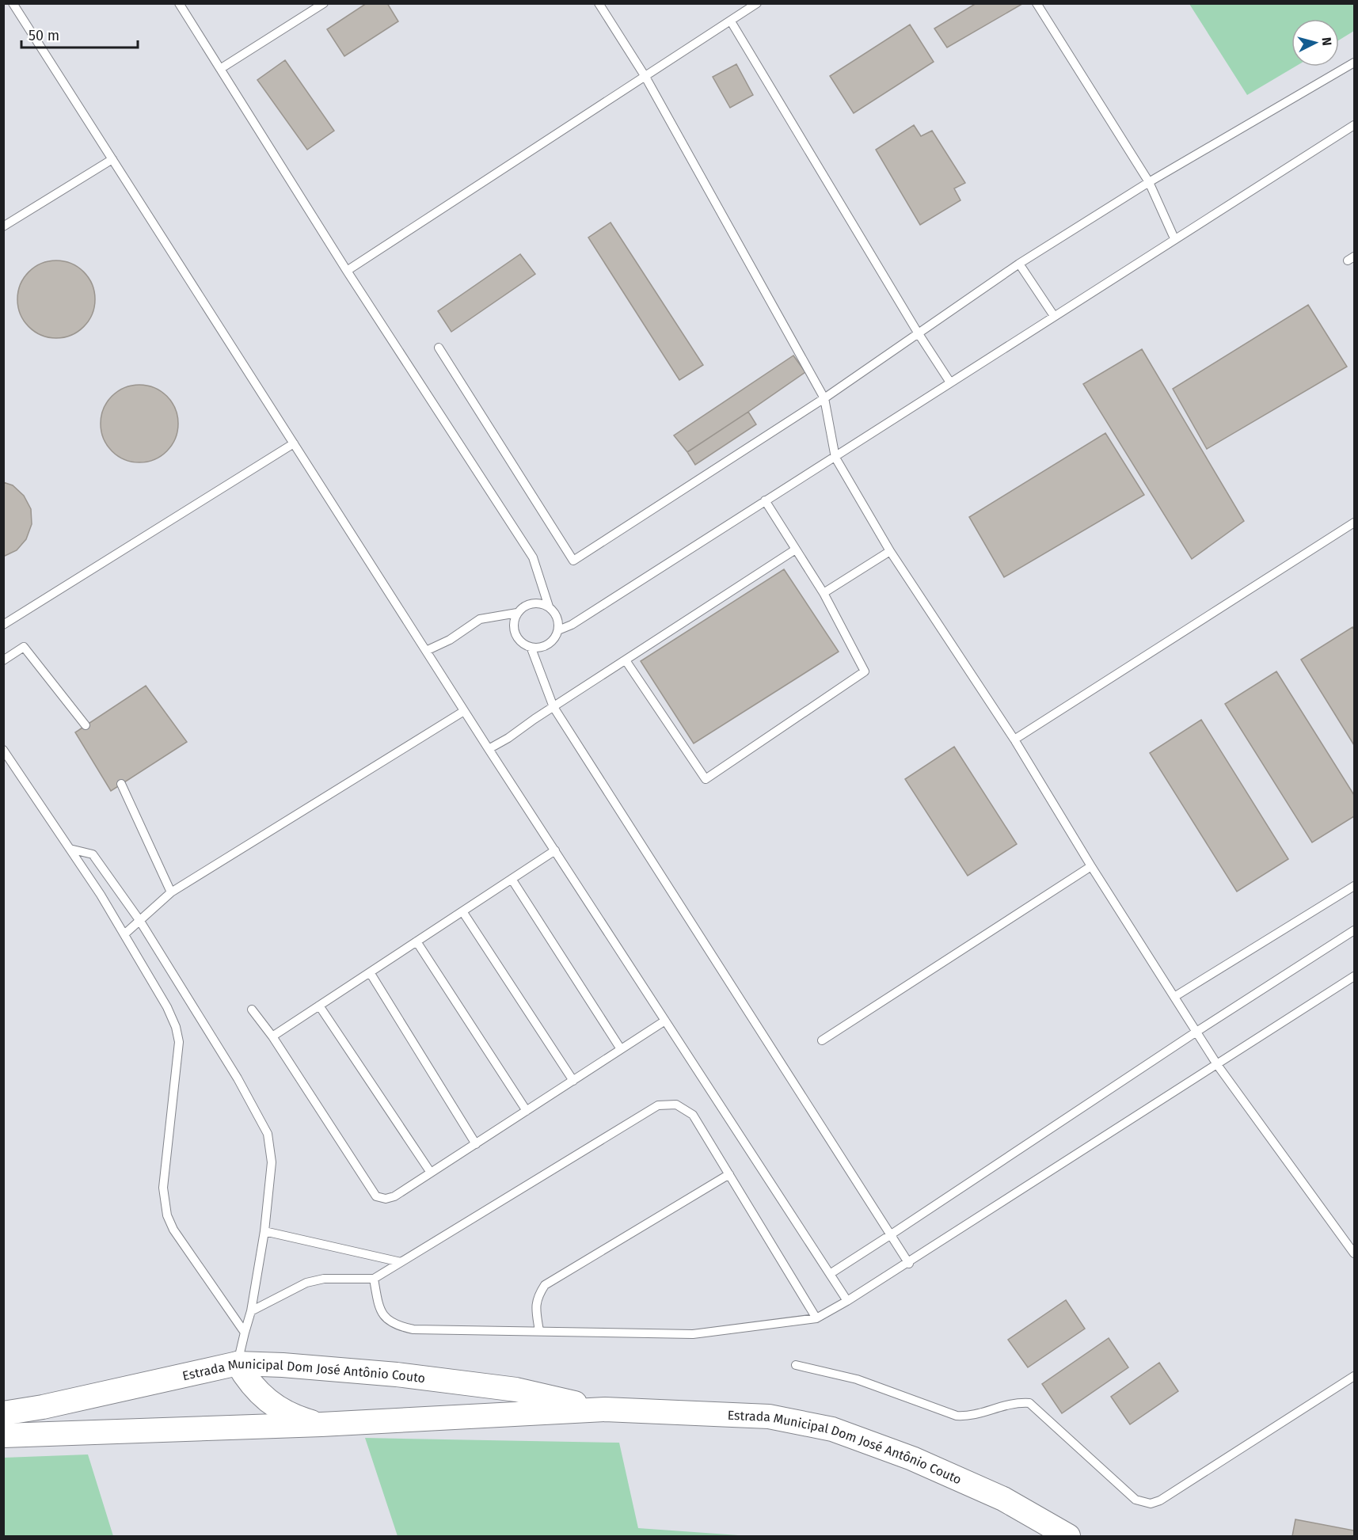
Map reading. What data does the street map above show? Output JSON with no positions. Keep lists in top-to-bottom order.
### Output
{
  "streets": {
    "main road": ["Estrada Municipal Dom José Antônio Couto"]
  },
  "scale_bar": "50 m",
  "north": "right"
}
